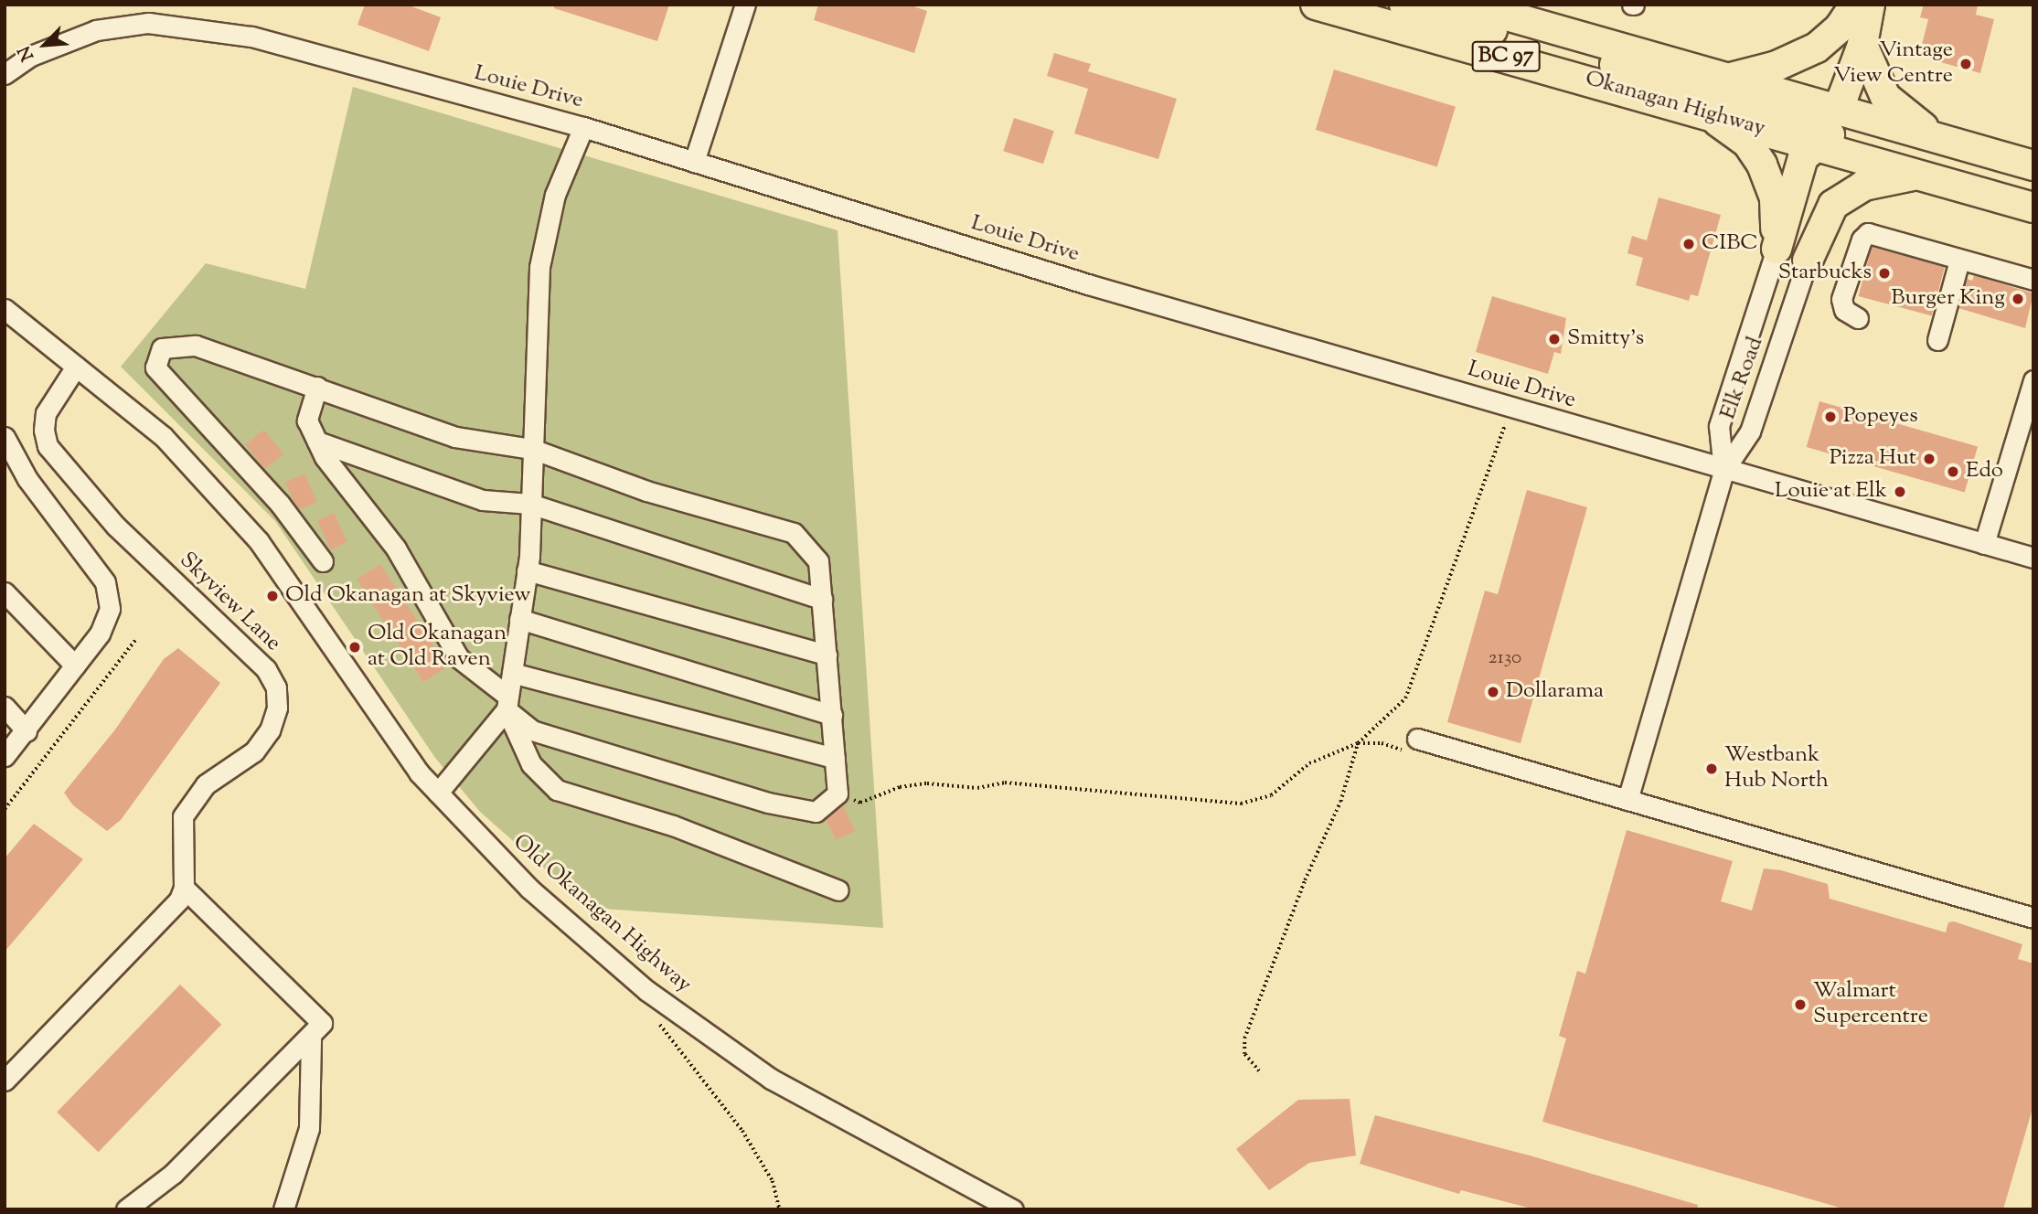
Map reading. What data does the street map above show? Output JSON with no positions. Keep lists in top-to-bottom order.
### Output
{
  "streets": {
    "highway": ["BC 97", "Okanagan Highway"],
    "street": [
      "Louie Drive",
      "Elk Road",
      "Skyview Lane",
      "Old Okanagan Highway"
    ]
  },
  "crossings": [
    ["Louie Drive", "Elk Road"],
    ["Skyview Lane", "Old Okanagan Highway"]
  ],
  "places": [
    "Vintage View Centre",
    "CIBC",
    "Starbucks",
    "Burger King",
    "Smitty's",
    "Popeyes",
    "Pizza Hut",
    "Edo",
    "Louie at Elk",
    "Old Okanagan at Skyview",
    "Old Okanagan at Old Raven",
    "Dollarama",
    "Westbank Hub North",
    "Walmart Supercentre"
  ],
  "house_numbers": ["2130"],
  "north": "bottom left"
}
